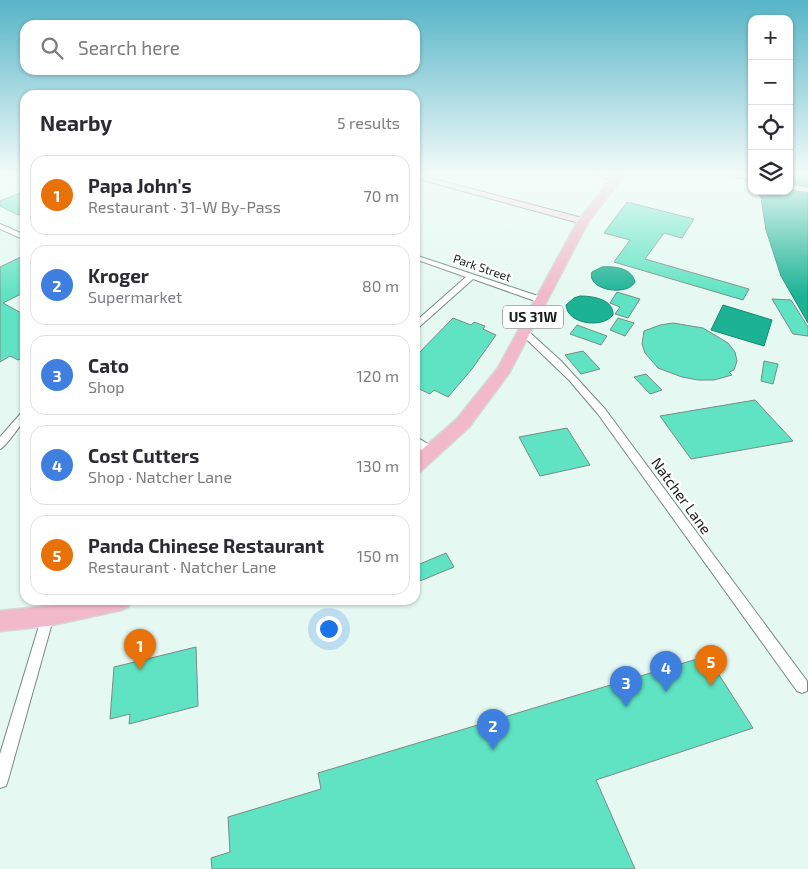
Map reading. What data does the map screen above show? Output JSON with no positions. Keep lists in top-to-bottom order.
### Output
{
  "streets": {
    "main road": ["US 31W"],
    "street": ["Park Street", "Natcher Lane"]
  },
  "crossings": [
    ["Park Street", "US 31W"],
    ["US 31W", "Natcher Lane"]
  ],
  "page": {
    "map_buttons": ["+", "−"],
    "search": "Search here",
    "heading": ["Nearby", "5 results"],
    "list": [
      {
        "mark": "1",
        "name": "Papa John's",
        "note": "Restaurant · 31-W By-Pass",
        "value": "70 m"
      },
      {
        "mark": "2",
        "name": "Kroger",
        "note": "Supermarket",
        "value": "80 m"
      },
      {
        "mark": "3",
        "name": "Cato",
        "note": "Shop",
        "value": "120 m"
      },
      {
        "mark": "4",
        "name": "Cost Cutters",
        "note": "Shop · Natcher Lane",
        "value": "130 m"
      },
      {
        "mark": "5",
        "name": "Panda Chinese Restaurant",
        "note": "Restaurant · Natcher Lane",
        "value": "150 m"
      }
    ],
    "pins": [
      "1",
      "5",
      "4",
      "3",
      "2"
    ]
  }
}
